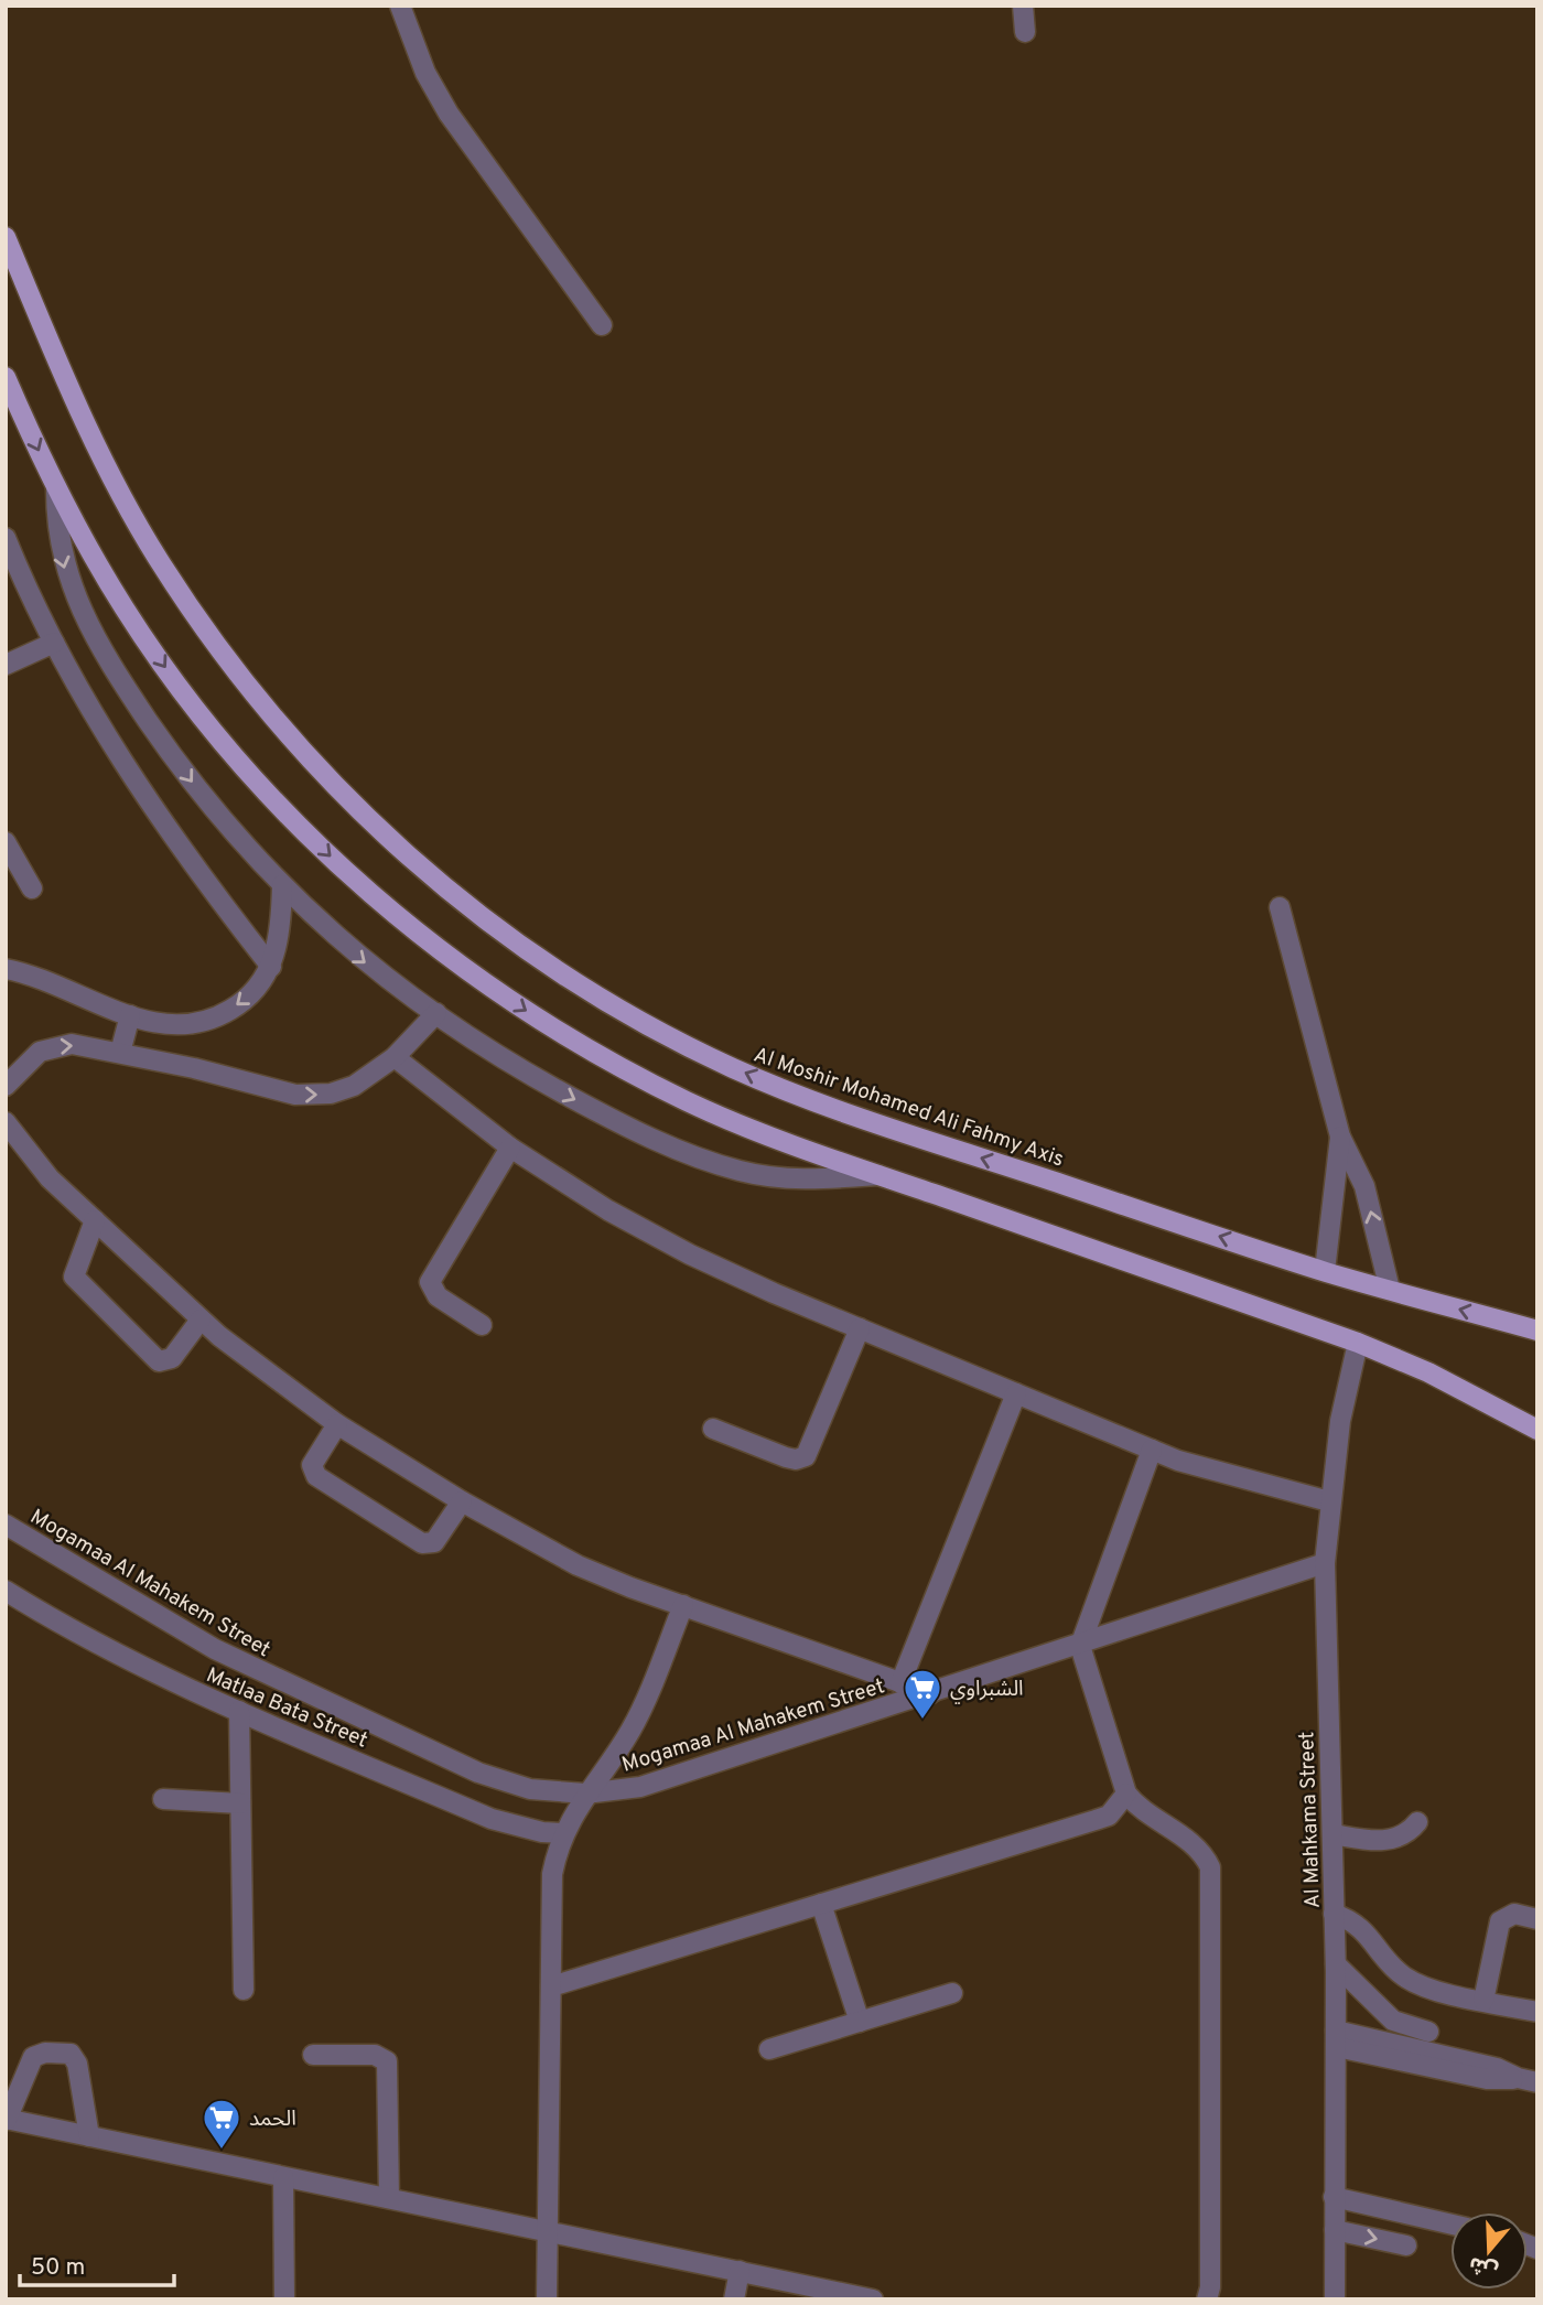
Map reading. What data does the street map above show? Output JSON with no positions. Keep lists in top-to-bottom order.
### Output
{
  "streets": {
    "main road": ["Al Moshir Mohamed Ali Fahmy Axis"],
    "street": ["Mogamaa Al Mahakem Street", "Matlaa Bata Street", "Al Mahkama Street"]
  },
  "crossings": [
    ["Mogamaa Al Mahakem Street", "Al Mahkama Street"]
  ],
  "places": {
    "supermarket": ["الشبراوي", "الحمد"]
  },
  "scale_bar": "50 m",
  "north": "bottom"
}
